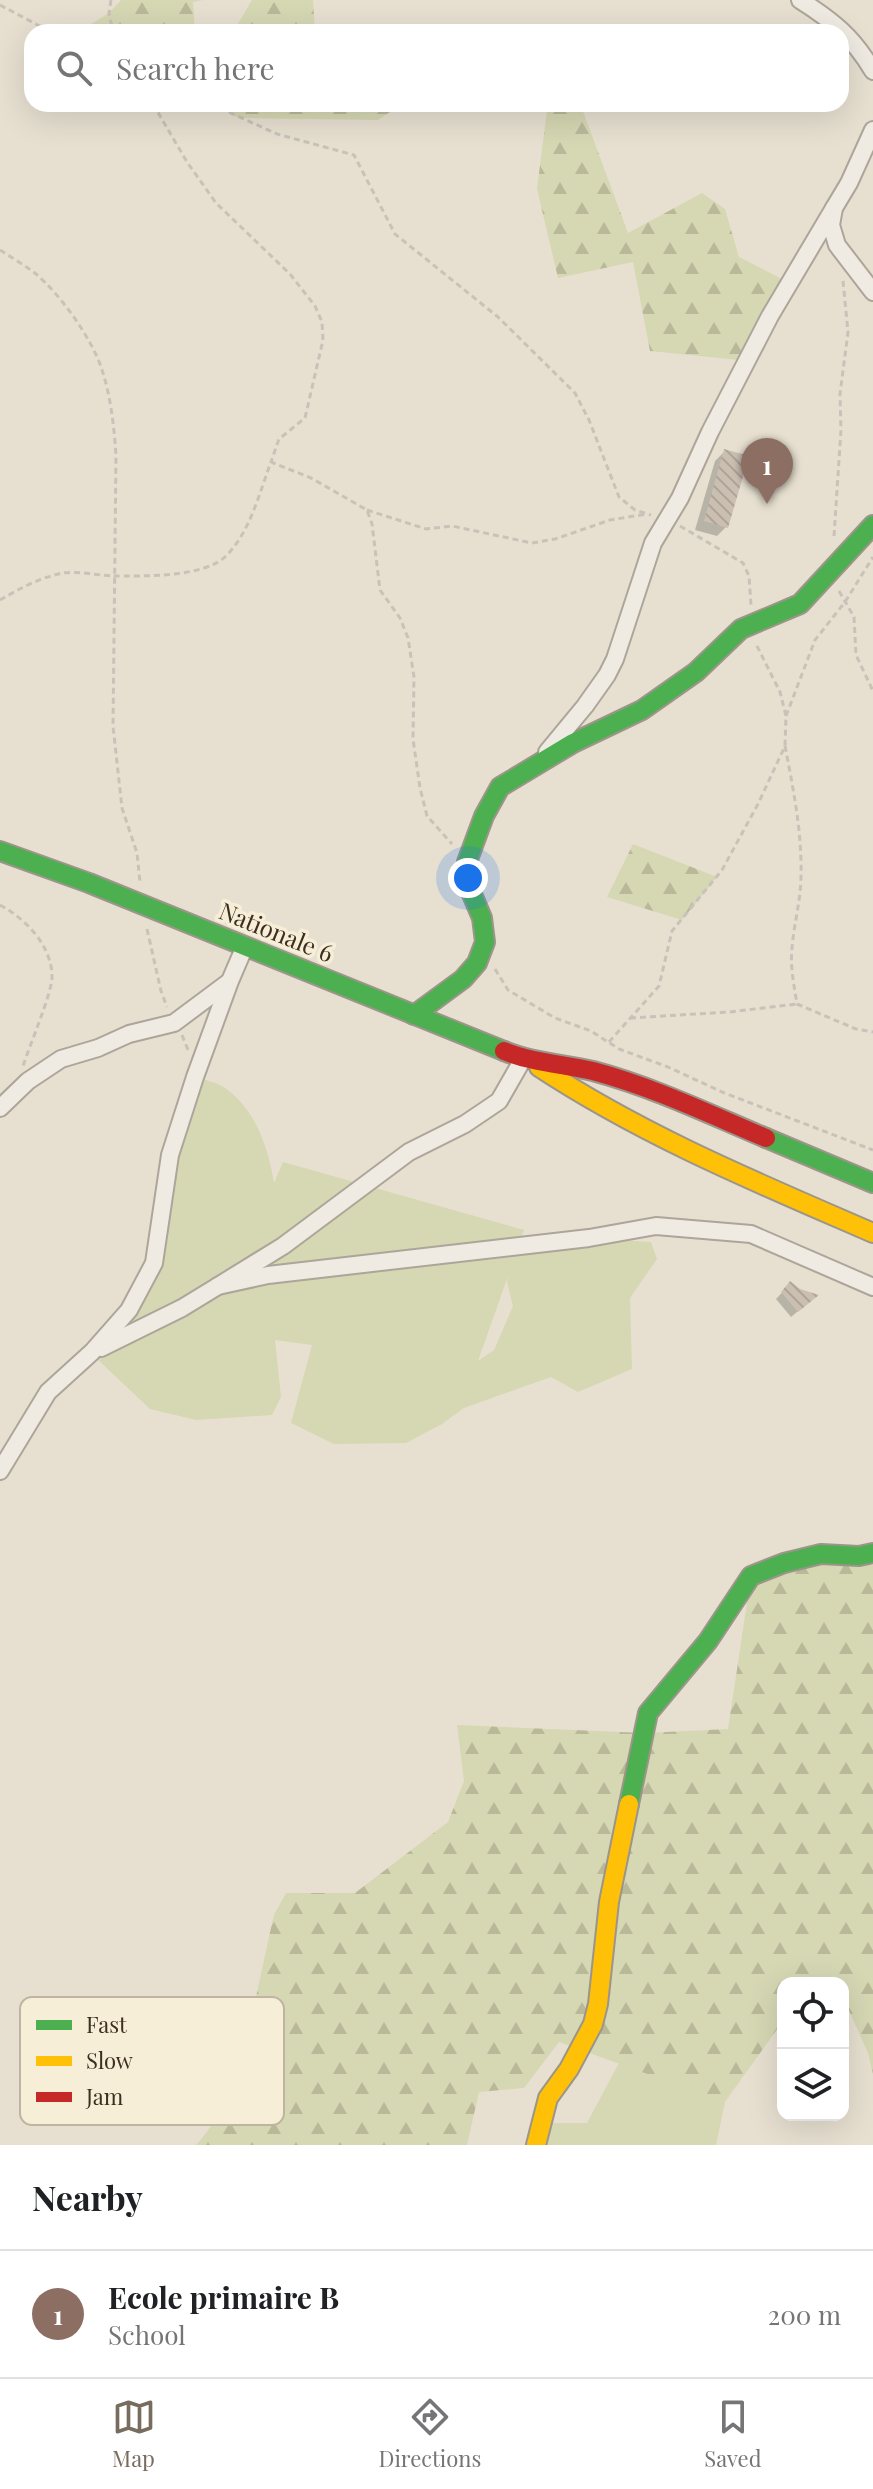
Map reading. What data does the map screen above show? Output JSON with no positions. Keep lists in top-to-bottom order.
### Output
{
  "streets": {
    "street": ["Nationale 6"]
  },
  "legend": ["Fast", "Slow", "Jam"],
  "page": {
    "search": "Search here",
    "pins": "1",
    "heading": "Nearby",
    "list": [
      {
        "mark": "1",
        "name": "Ecole primaire B",
        "note": "School",
        "value": "200 m"
      }
    ],
    "nav": ["Map", "Directions", "Saved"]
  }
}
